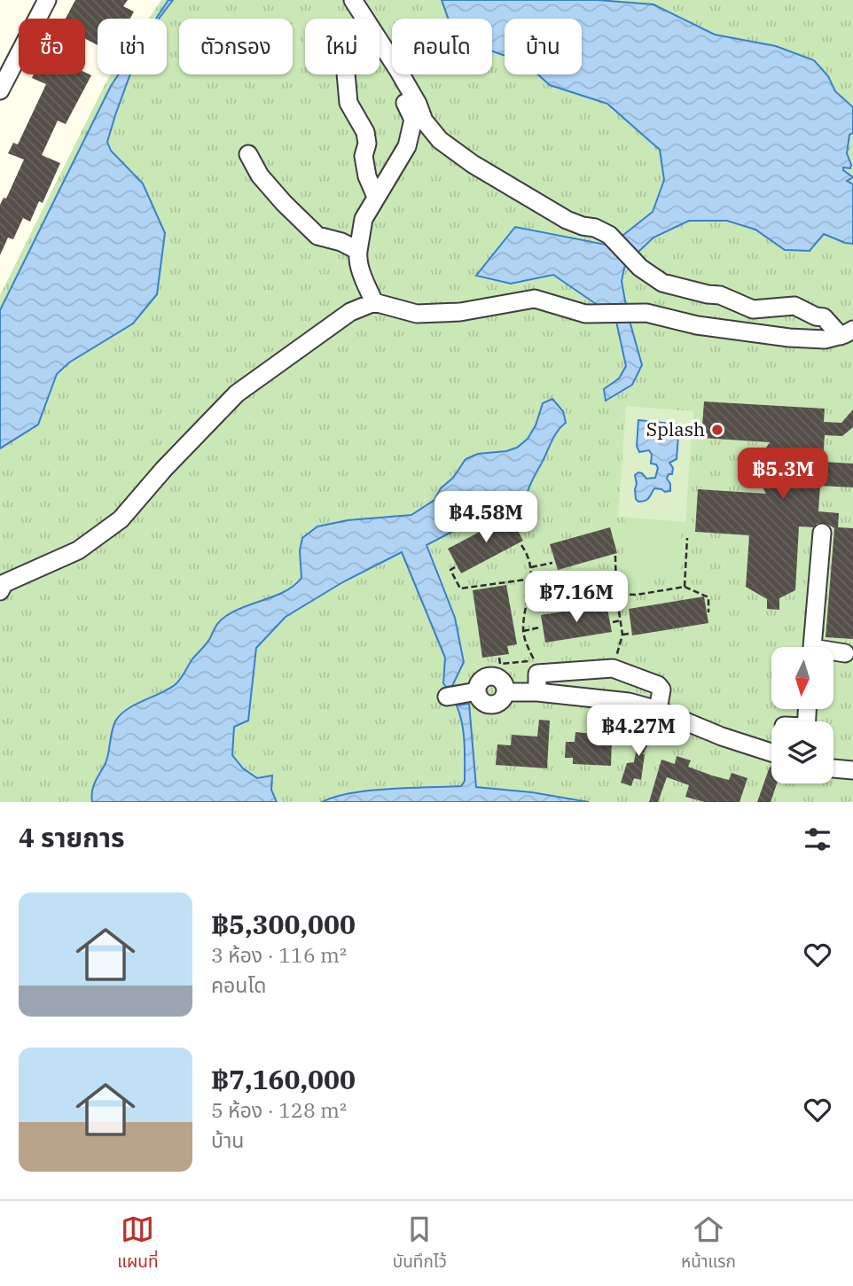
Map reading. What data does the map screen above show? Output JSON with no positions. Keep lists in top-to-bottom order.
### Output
{
  "places": ["Splash"],
  "north": "bottom",
  "page": {
    "chip": [
      "ซื้อ",
      "เช่า",
      "ตัวกรอง",
      "ใหม่",
      "คอนโด",
      "บ้าน"
    ],
    "price": [
      "฿5.3M",
      "฿4.58M",
      "฿7.16M",
      "฿4.27M"
    ],
    "heading": "4 รายการ",
    "list": [
      {
        "name": "฿5,300,000",
        "note": "3 ห้อง · 116 m² · คอนโด"
      },
      {
        "name": "฿7,160,000",
        "note": "5 ห้อง · 128 m² · บ้าน"
      }
    ],
    "tabs": ["แผนที่", "บันทึกไว้", "หน้าแรก"]
  }
}
